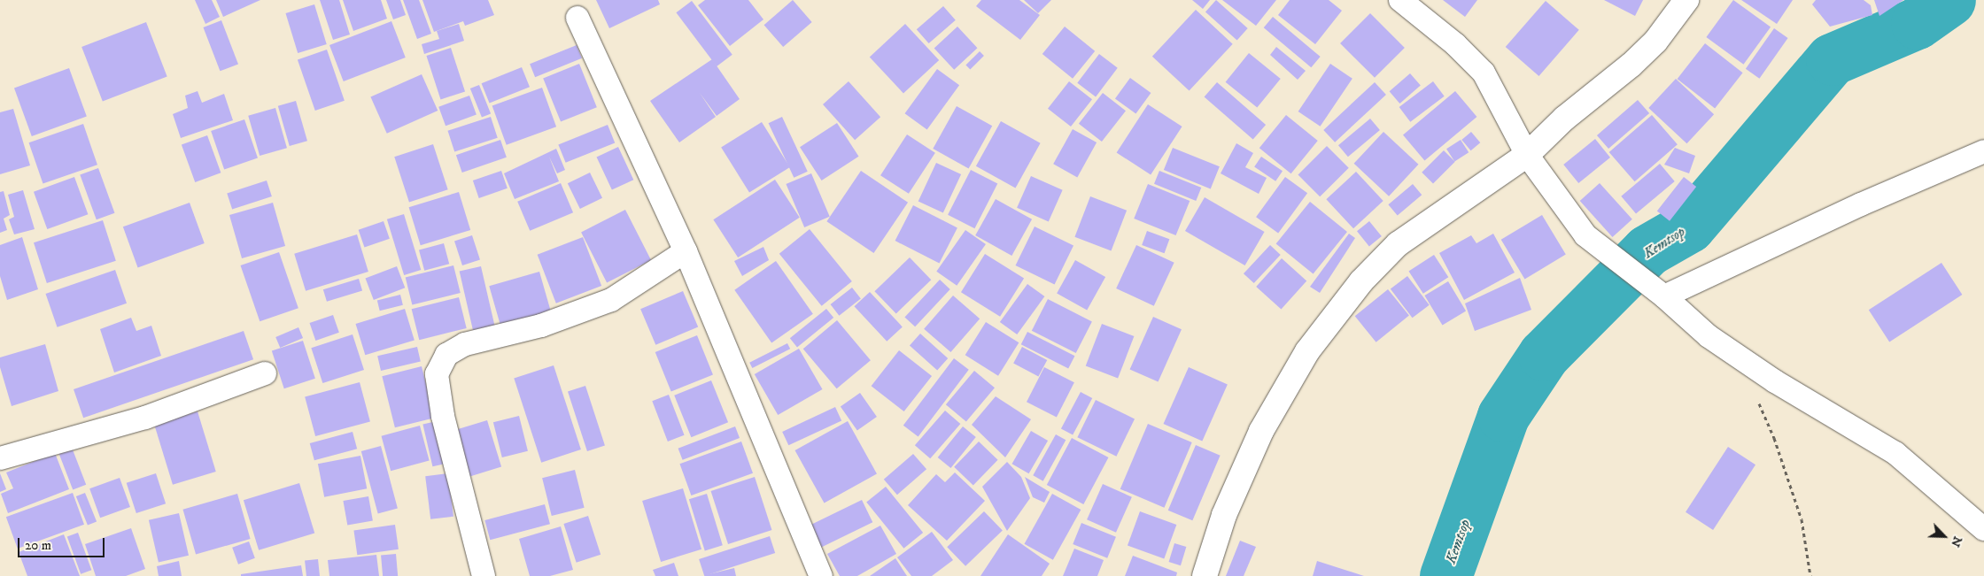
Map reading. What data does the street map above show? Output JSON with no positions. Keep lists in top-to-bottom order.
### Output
{
  "water": ["Kemtsop"],
  "scale_bar": "20 m",
  "north": "bottom right"
}
